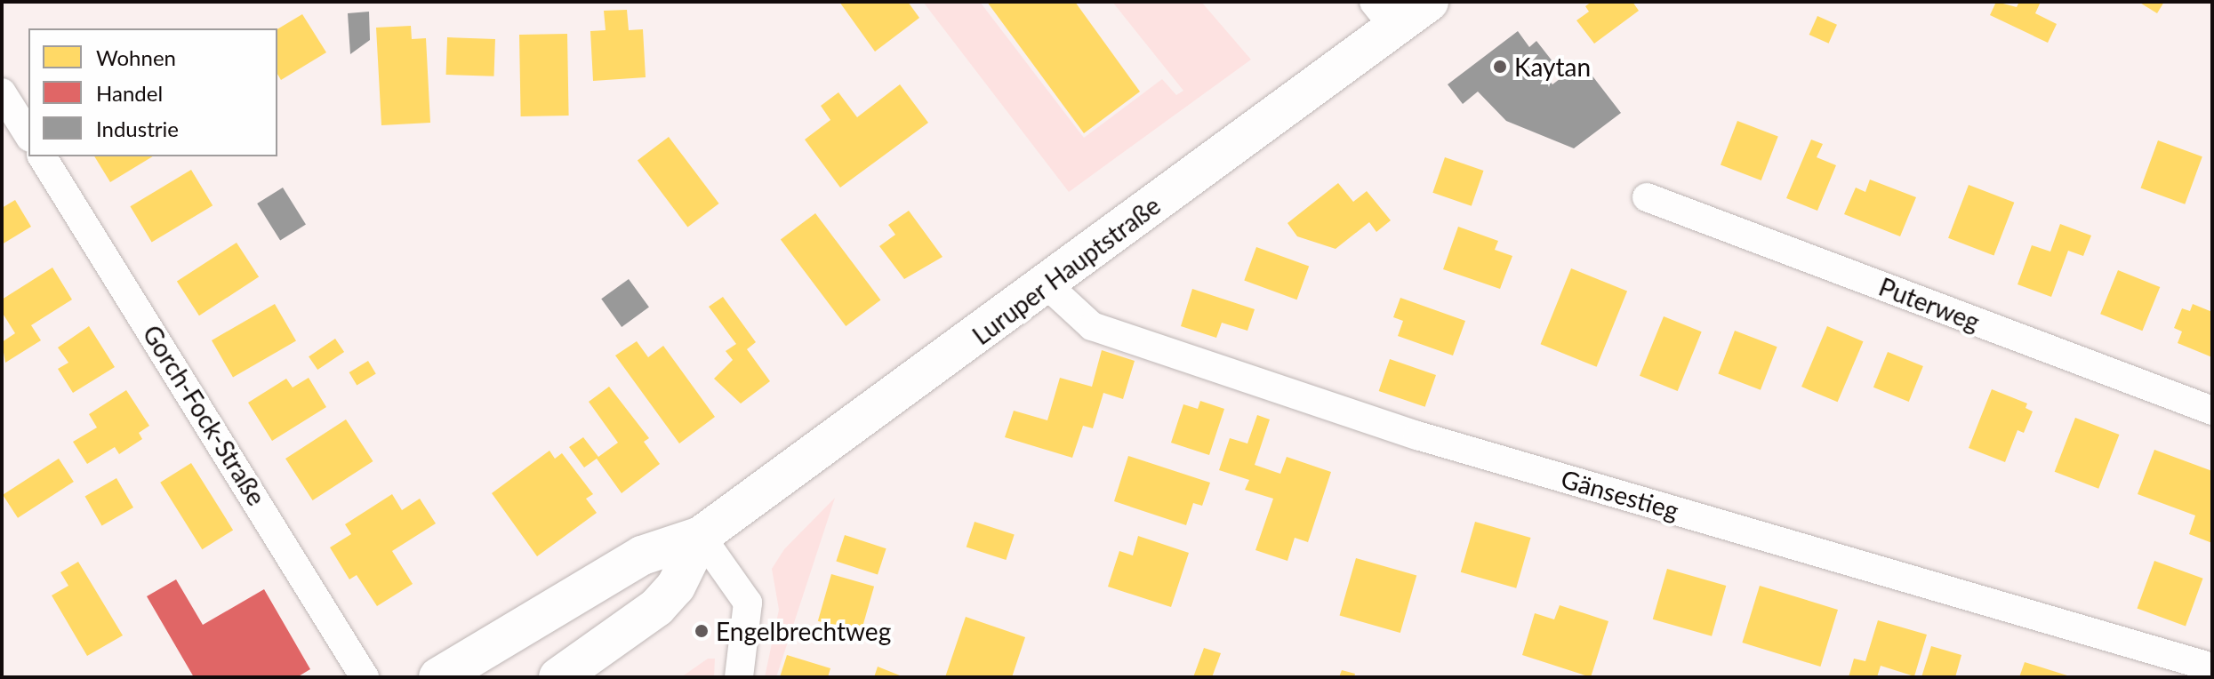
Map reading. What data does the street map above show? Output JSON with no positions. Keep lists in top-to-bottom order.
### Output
{
  "streets": {
    "main road": ["Luruper Hauptstraße"],
    "street": ["Puterweg", "Gorch-Fock-Straße", "Gänsestieg"]
  },
  "crossings": [
    ["Luruper Hauptstraße", "Gänsestieg"]
  ],
  "places": ["Kaytan", "Engelbrechtweg"],
  "legend": ["Wohnen", "Handel", "Industrie"]
}
